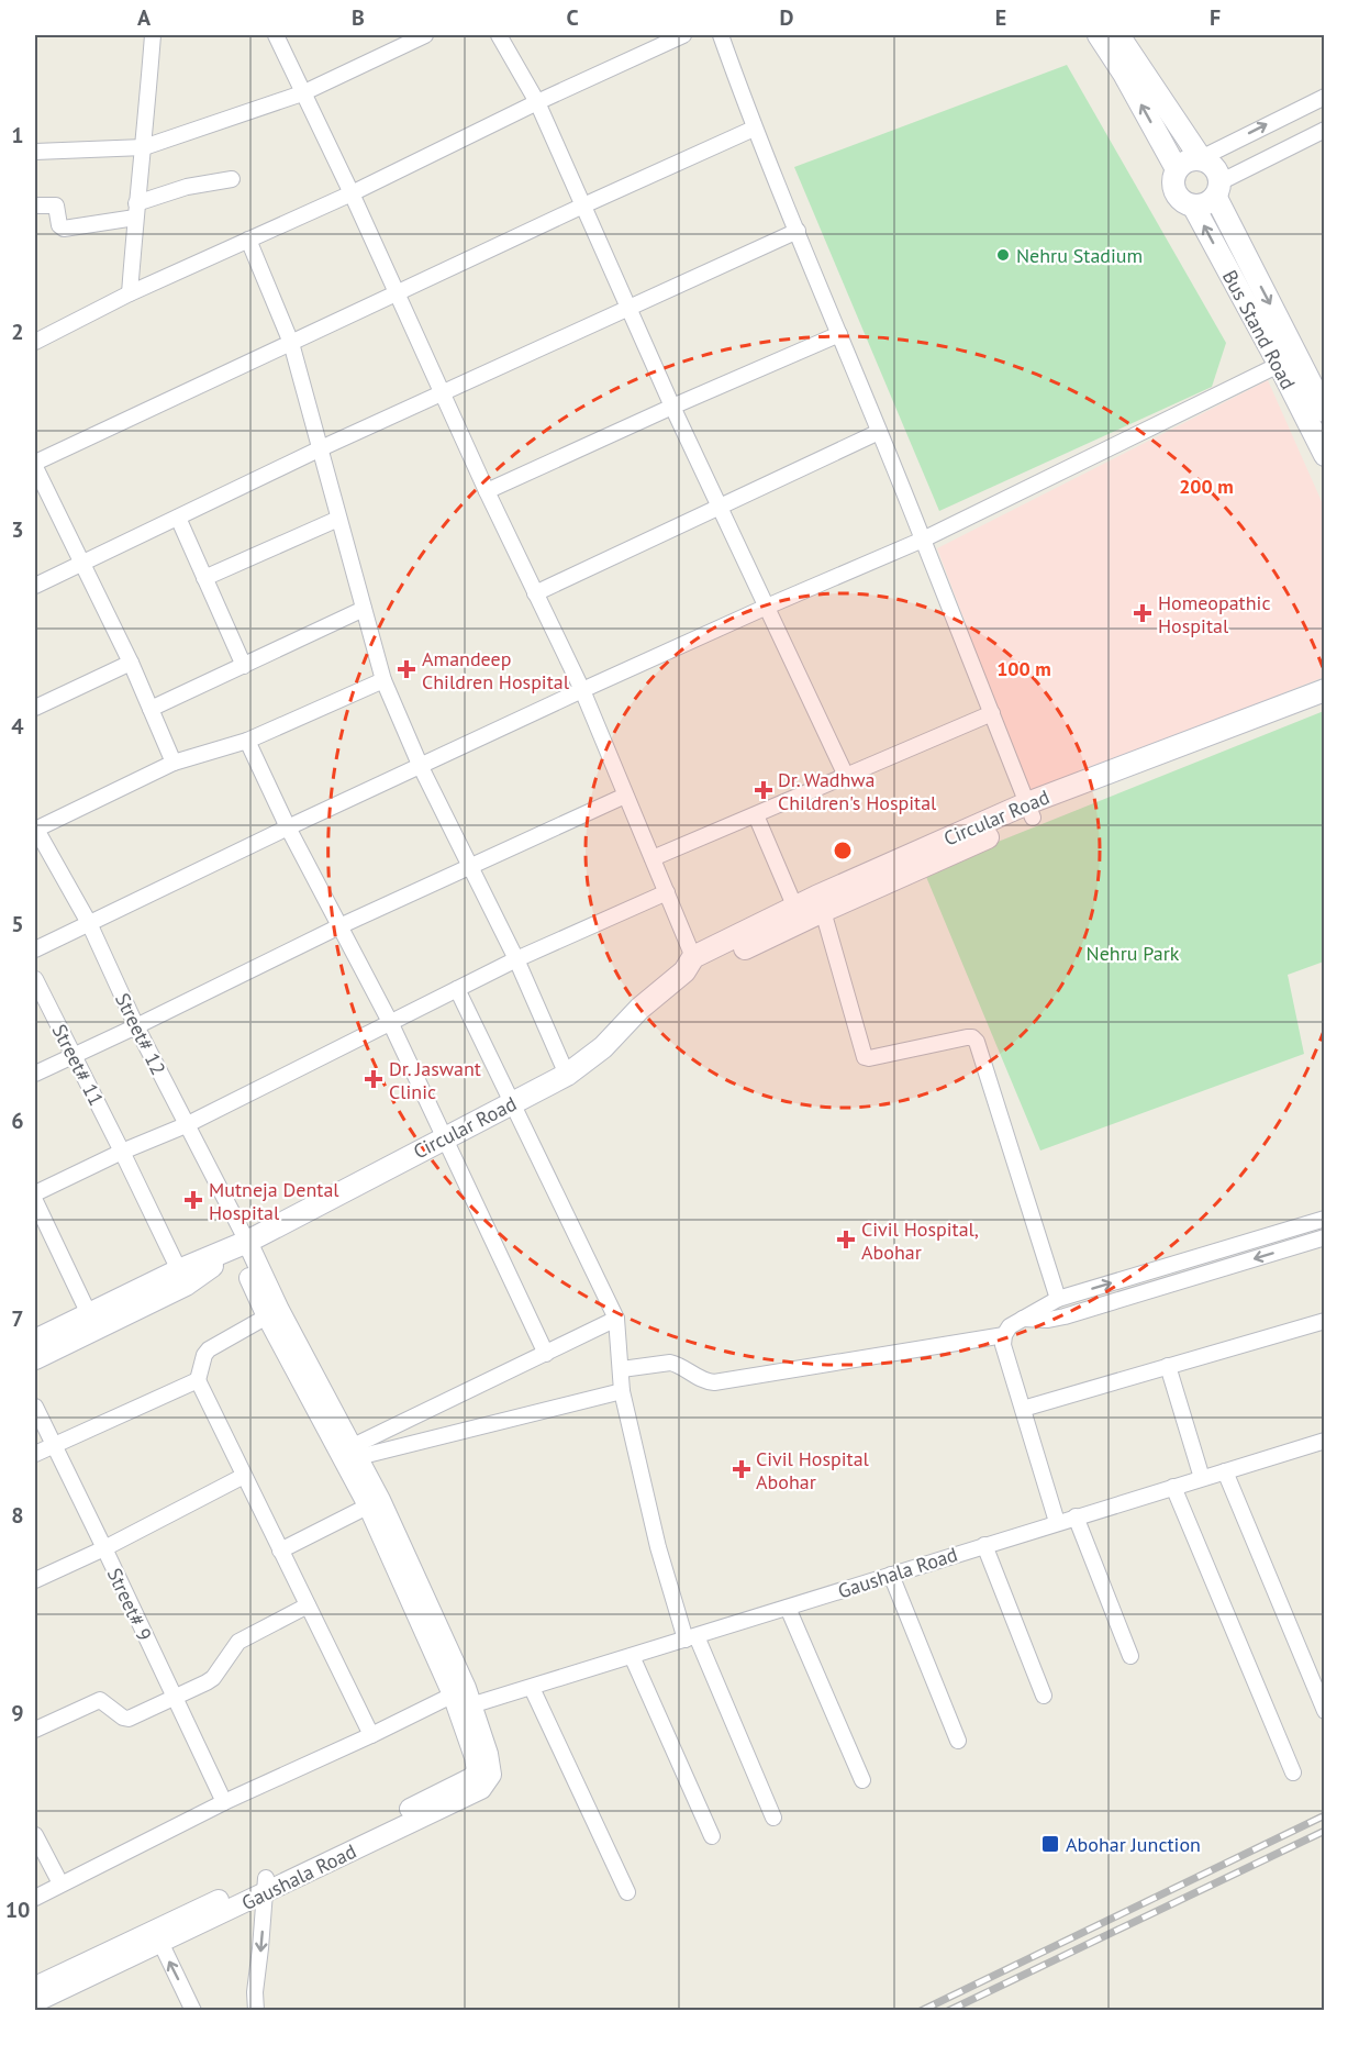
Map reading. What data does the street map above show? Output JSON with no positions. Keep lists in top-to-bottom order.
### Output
{
  "streets": {
    "main road": ["Bus Stand Road", "Circular Road"],
    "street": [
      "Street# 12",
      "Street# 11",
      "Gaushala Road",
      "Street# 9"
    ]
  },
  "crossings": [
    ["Circular Road", "Street# 12"],
    ["Circular Road", "Street# 11"]
  ],
  "parks": ["Nehru Park"],
  "places": {
    "other": ["Nehru Stadium"],
    "health": [
      "Homeopathic Hospital",
      "Amandeep Children Hospital",
      "Dr. Wadhwa Children's Hospital",
      "Dr. Jaswant Clinic",
      "Mutneja Dental Hospital",
      "Civil Hospital, Abohar",
      "Civil Hospital Abohar"
    ],
    "transit": ["Abohar Junction"]
  },
  "grid": {
    "columns": [
      "A",
      "B",
      "C",
      "D",
      "E",
      "F"
    ],
    "rows": [
      "1",
      "2",
      "3",
      "4",
      "5",
      "6",
      "7",
      "8",
      "9",
      "10"
    ]
  },
  "rings": ["200 m", "100 m"]
}
